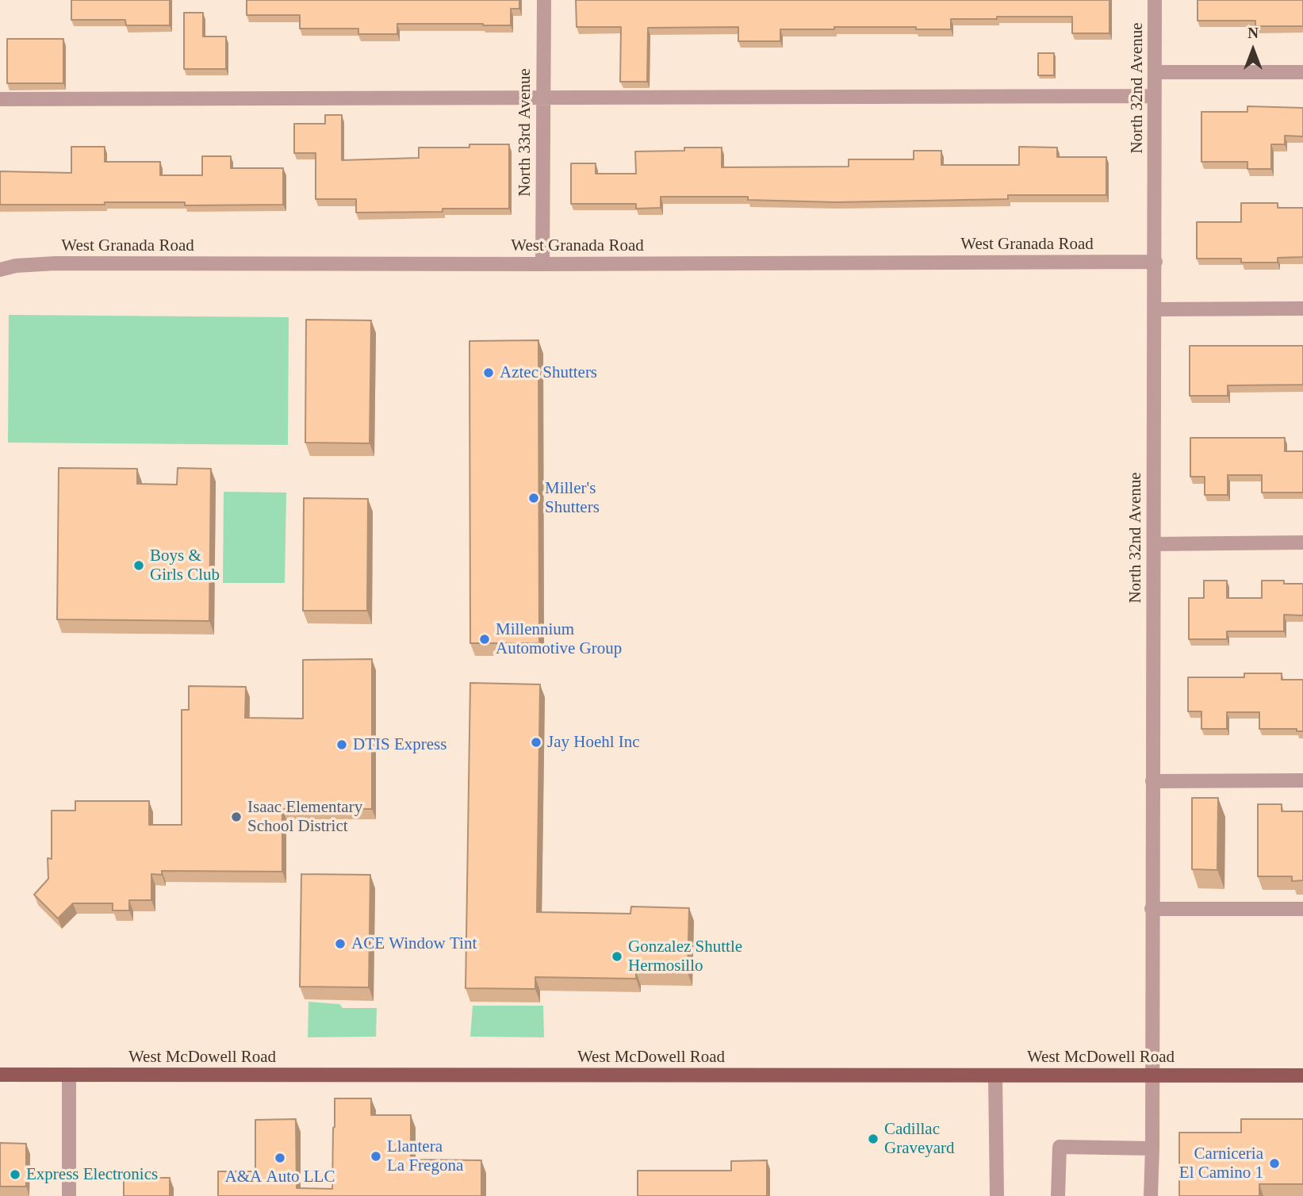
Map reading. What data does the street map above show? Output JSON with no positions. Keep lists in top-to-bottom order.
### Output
{
  "streets": {
    "main road": ["West McDowell Road"],
    "street": ["North 32nd Avenue", "North 33rd Avenue", "West Granada Road"]
  },
  "crossings": [
    ["North 32nd Avenue", "West Granada Road"],
    ["North 32nd Avenue", "West McDowell Road"],
    ["North 33rd Avenue", "West Granada Road"]
  ],
  "places": [
    "Aztec Shutters",
    "Miller's Shutters",
    "Boys & Girls Club",
    "Millennium Automotive Group",
    "Jay Hoehl Inc",
    "DTIS Express",
    "Isaac Elementary School District",
    "ACE Window Tint",
    "Gonzalez Shuttle Hermosillo",
    "Cadillac Graveyard",
    "Llantera La Fregona",
    "A&A Auto LLC",
    "Carniceria El Camino 1",
    "Express Electronics"
  ],
  "north": "top"
}
